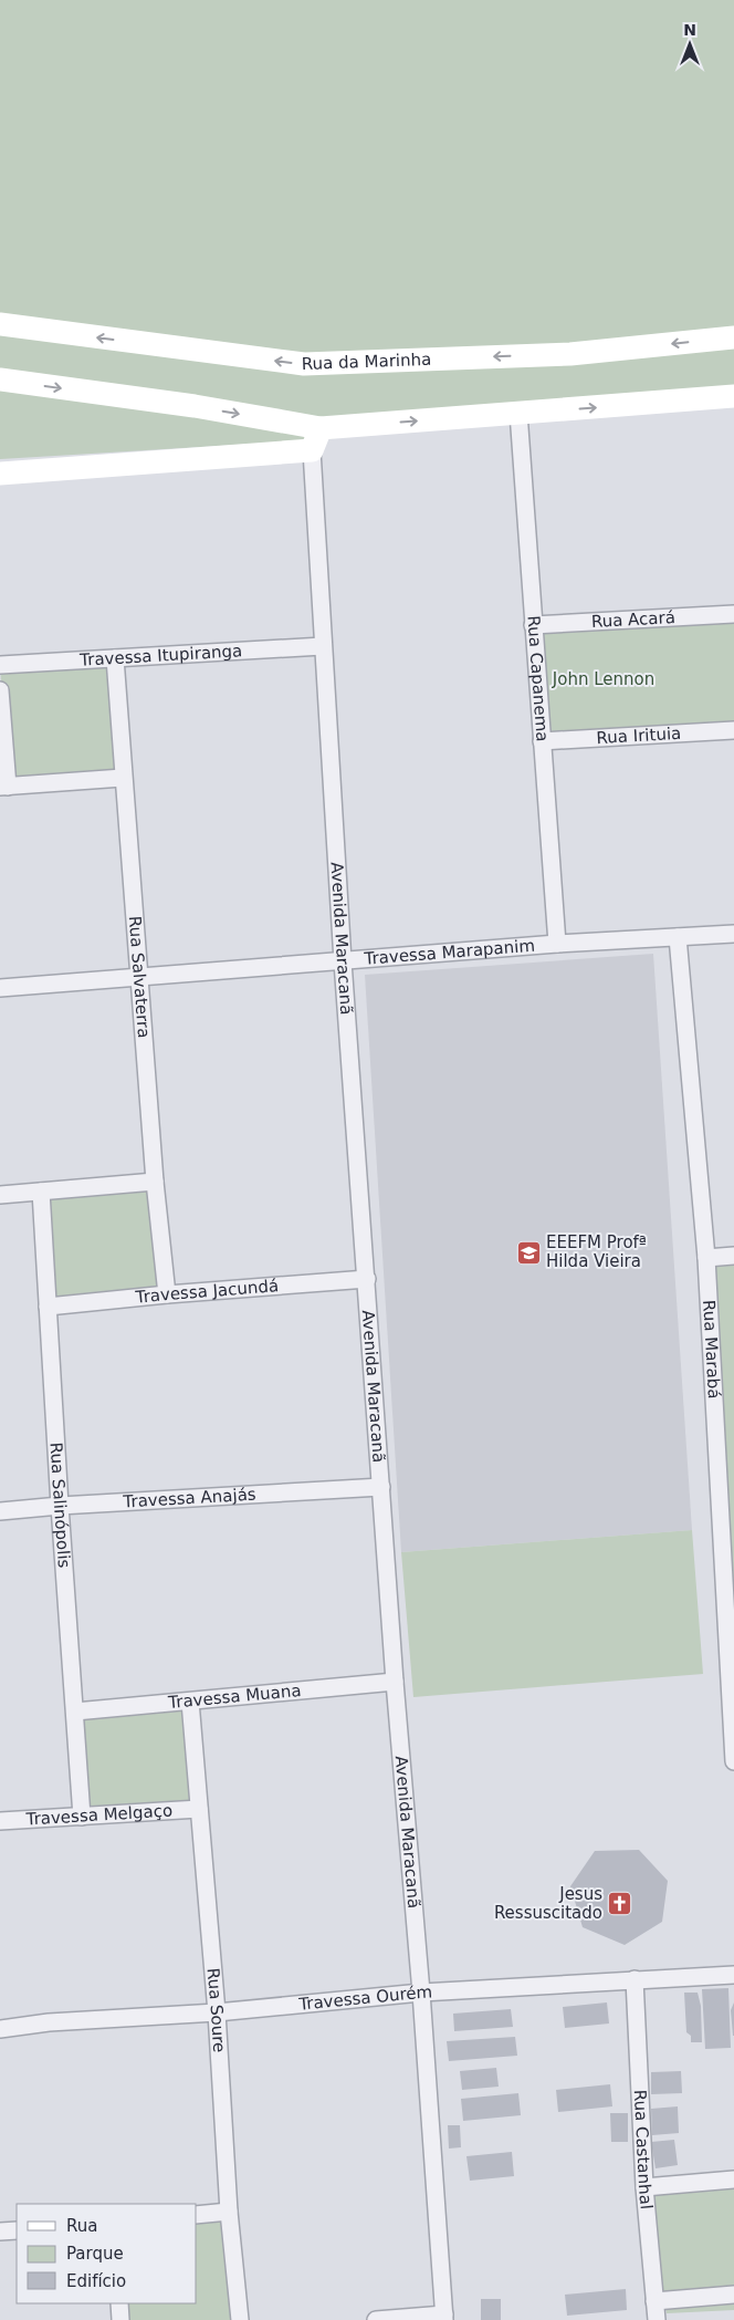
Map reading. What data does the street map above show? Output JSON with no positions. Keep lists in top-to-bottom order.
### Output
{
  "streets": {
    "main road": ["Rua da Marinha"],
    "street": [
      "Rua Acará",
      "Travessa Itupiranga",
      "Rua Capanema",
      "Rua Irituia",
      "Avenida Maracanã",
      "Travessa Marapanim",
      "Rua Salvaterra",
      "Travessa Jacundá",
      "Rua Marabá",
      "Travessa Anajás",
      "Rua Salinópolis",
      "Travessa Muana",
      "Travessa Melgaço",
      "Travessa Ourém",
      "Rua Soure",
      "Rua Castanhal"
    ]
  },
  "crossings": [
    ["Rua Acará", "Rua Capanema"],
    ["Travessa Itupiranga", "Avenida Maracanã"],
    ["Travessa Itupiranga", "Rua Salvaterra"],
    ["Rua Capanema", "Rua Irituia"],
    ["Rua Capanema", "Travessa Marapanim"],
    ["Avenida Maracanã", "Travessa Marapanim"],
    ["Avenida Maracanã", "Travessa Jacundá"],
    ["Avenida Maracanã", "Travessa Anajás"],
    ["Avenida Maracanã", "Travessa Muana"],
    ["Avenida Maracanã", "Travessa Ourém"],
    ["Travessa Marapanim", "Rua Salvaterra"],
    ["Travessa Marapanim", "Rua Marabá"],
    ["Rua Salvaterra", "Travessa Jacundá"],
    ["Travessa Jacundá", "Rua Salinópolis"],
    ["Travessa Anajás", "Rua Salinópolis"],
    ["Rua Salinópolis", "Travessa Muana"],
    ["Rua Salinópolis", "Travessa Melgaço"],
    ["Travessa Muana", "Rua Soure"],
    ["Travessa Melgaço", "Rua Soure"],
    ["Travessa Ourém", "Rua Soure"],
    ["Travessa Ourém", "Rua Castanhal"]
  ],
  "parks": ["John Lennon"],
  "places": {
    "school or university": ["EEEFM Profª Hilda Vieira"],
    "church": ["Jesus Ressuscitado"]
  },
  "legend": ["Rua", "Parque", "Edifício"],
  "north": "top"
}
